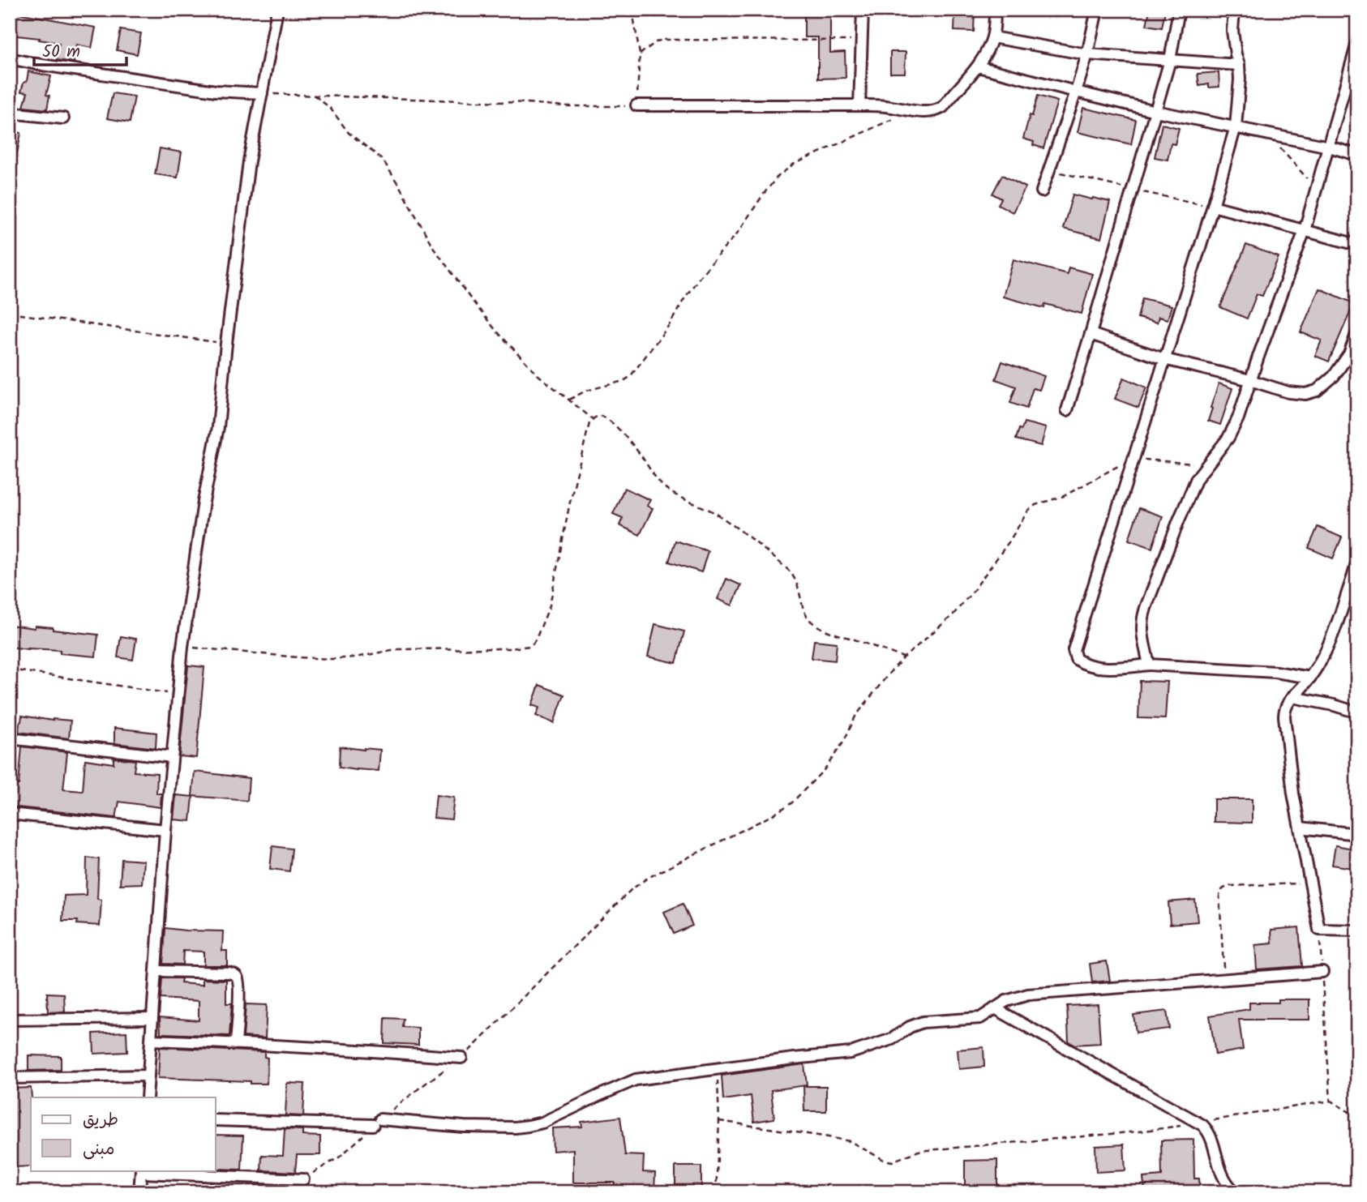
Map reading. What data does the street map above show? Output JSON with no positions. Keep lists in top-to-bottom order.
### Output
{
  "legend": ["طريق", "مبنى"],
  "scale_bar": "50 m"
}
